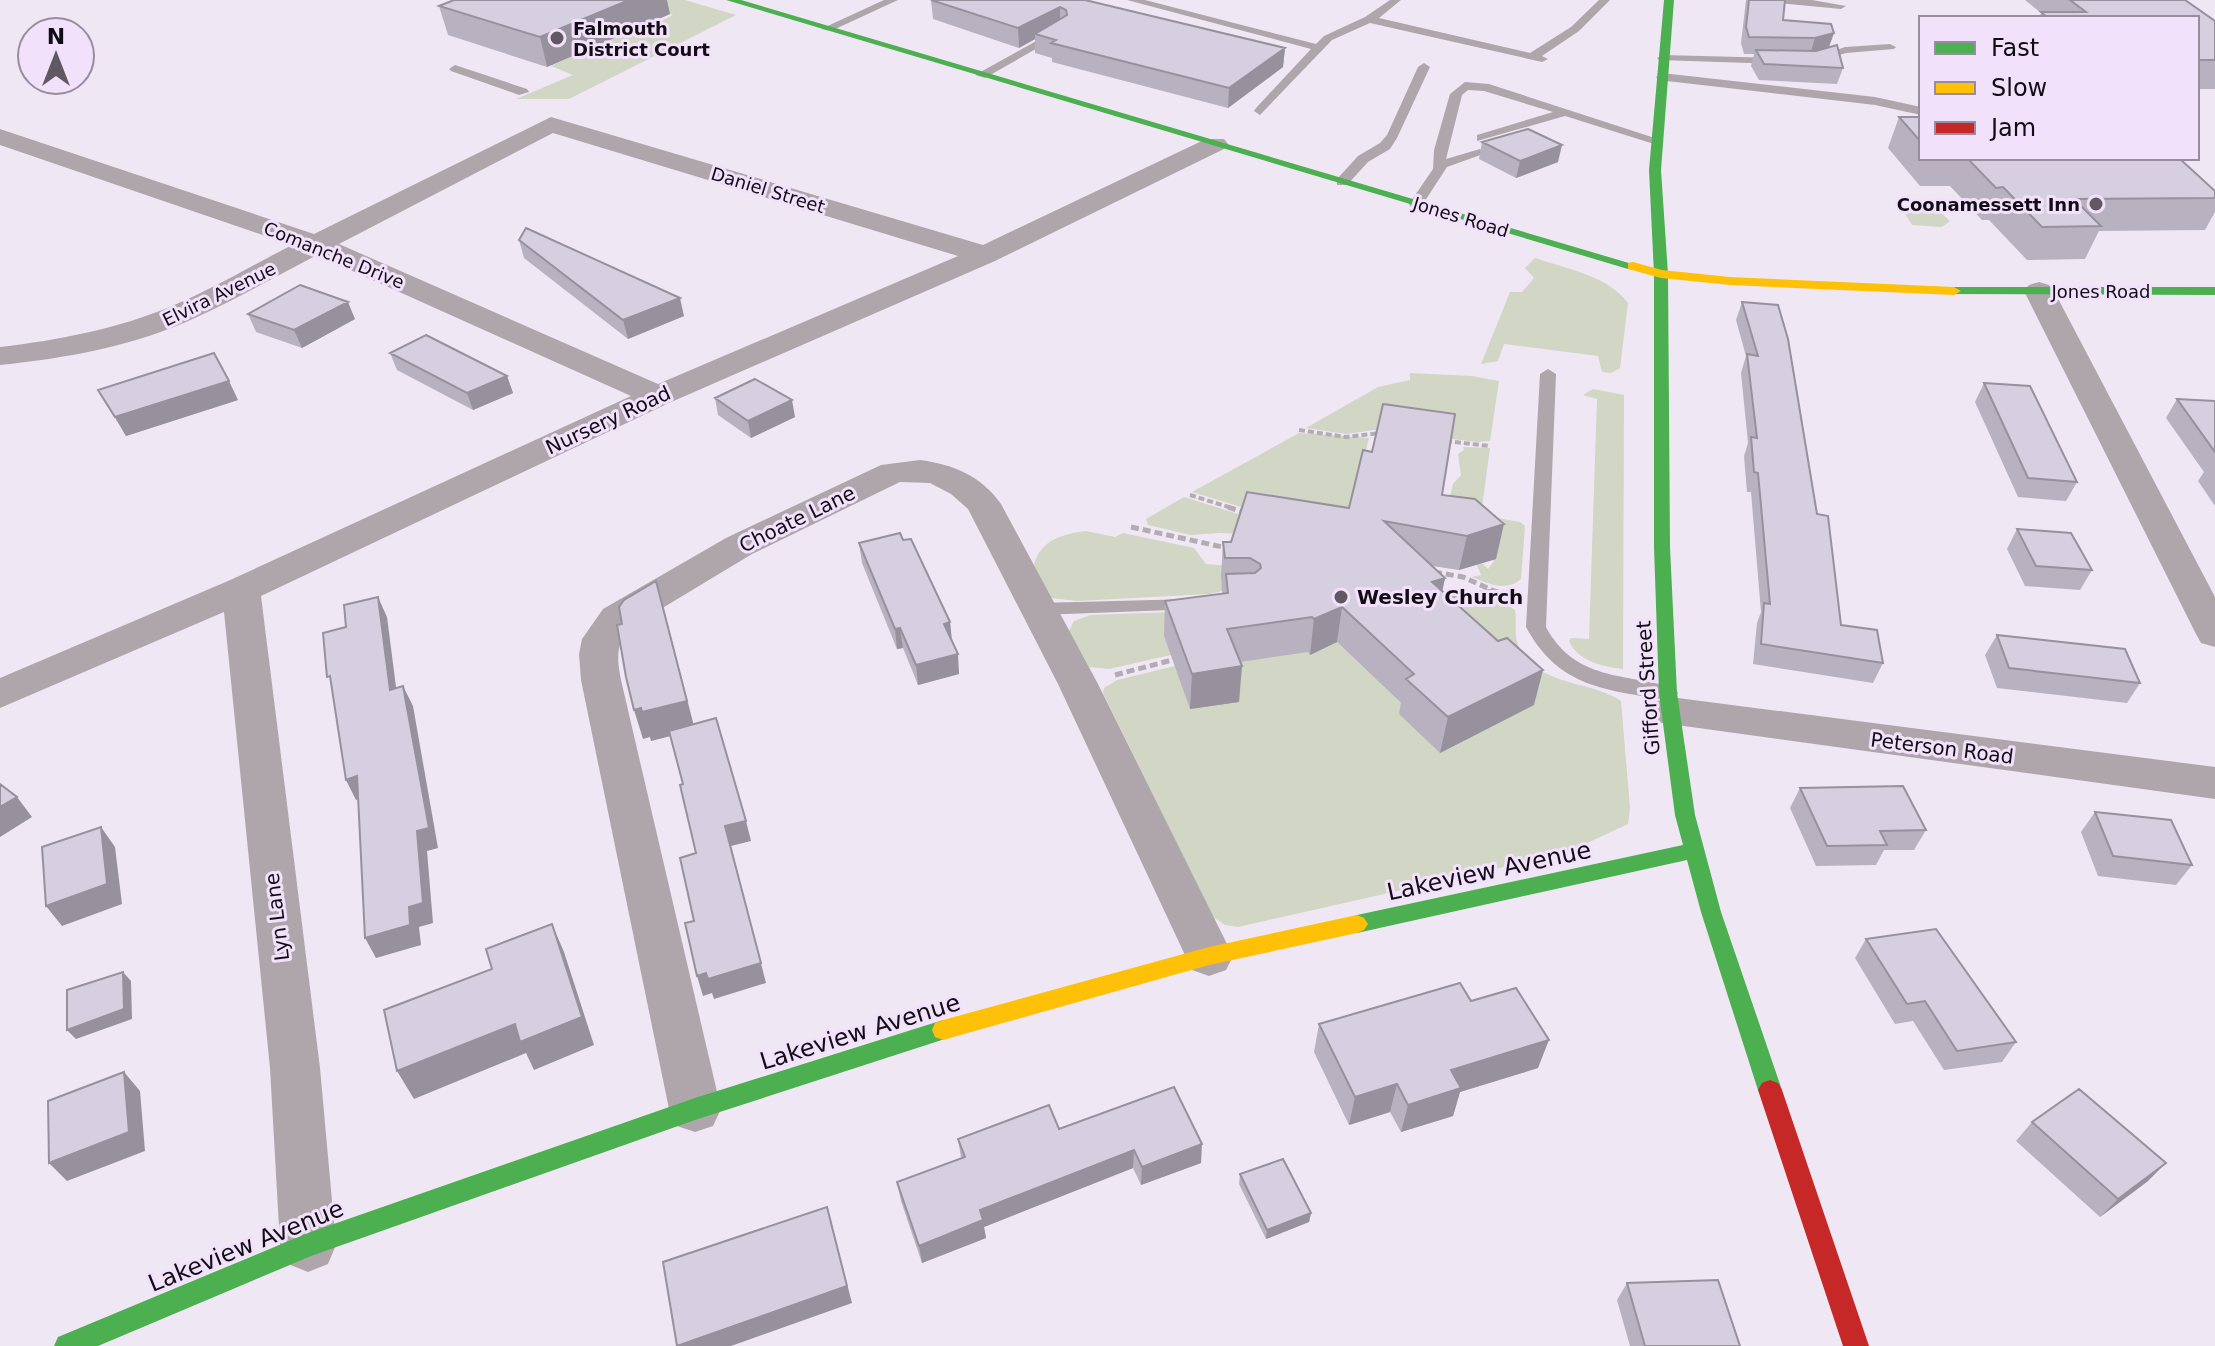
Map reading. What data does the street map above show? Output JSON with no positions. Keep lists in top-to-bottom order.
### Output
{
  "streets": {
    "main road": ["Jones Road", "Gifford Street", "Lakeview Avenue"],
    "street": [
      "Daniel Street",
      "Comanche Drive",
      "Elvira Avenue",
      "Nursery Road",
      "Choate Lane",
      "Peterson Road",
      "Lyn Lane"
    ]
  },
  "crossings": [
    ["Daniel Street", "Elvira Avenue"],
    ["Daniel Street", "Nursery Road"],
    ["Jones Road", "Nursery Road"],
    ["Jones Road", "Gifford Street"],
    ["Comanche Drive", "Elvira Avenue"],
    ["Comanche Drive", "Nursery Road"],
    ["Nursery Road", "Lyn Lane"],
    ["Choate Lane", "Lakeview Avenue"],
    ["Gifford Street", "Peterson Road"],
    ["Gifford Street", "Lakeview Avenue"],
    ["Lakeview Avenue", "Lyn Lane"]
  ],
  "places": ["Falmouth District Court", "Coonamessett Inn", "Wesley Church"],
  "legend": ["Fast", "Slow", "Jam"],
  "north": "top"
}
